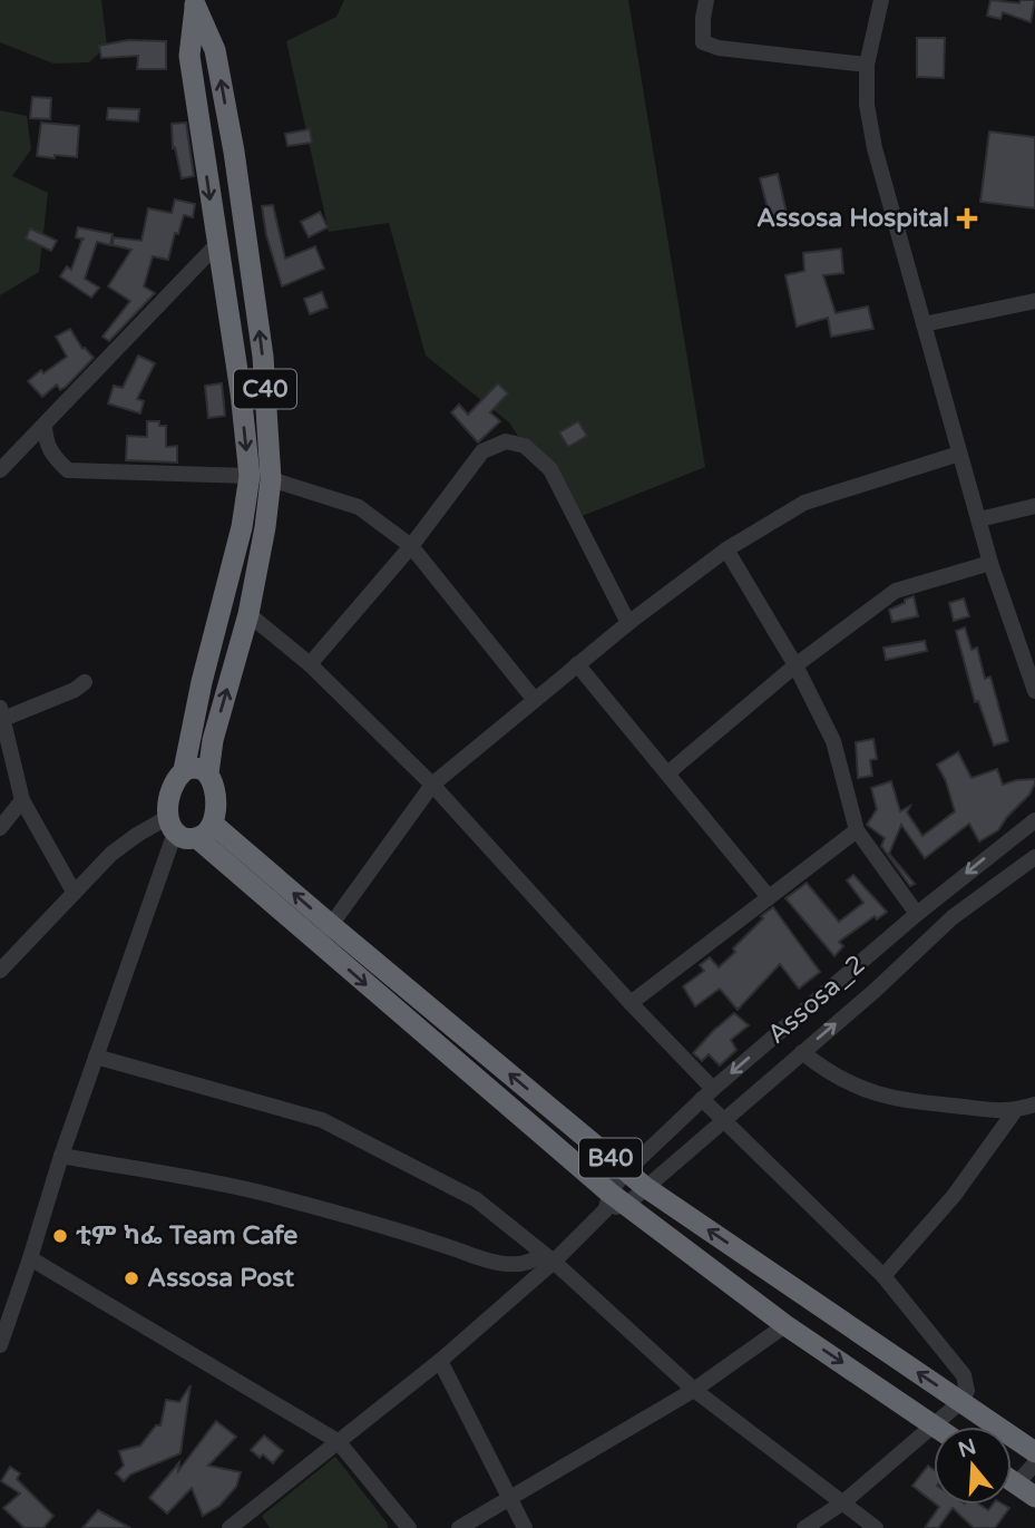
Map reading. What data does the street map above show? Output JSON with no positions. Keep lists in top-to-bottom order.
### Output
{
  "streets": {
    "highway": ["C40", "B40"],
    "street": ["Assosa_2"]
  },
  "crossings": [
    ["C40", "B40"],
    ["Assosa_2", "B40"]
  ],
  "places": {
    "health": ["Assosa Hospital"],
    "other": ["ቲም ካፌ Team Cafe", "Assosa Post"]
  },
  "north": "top"
}
